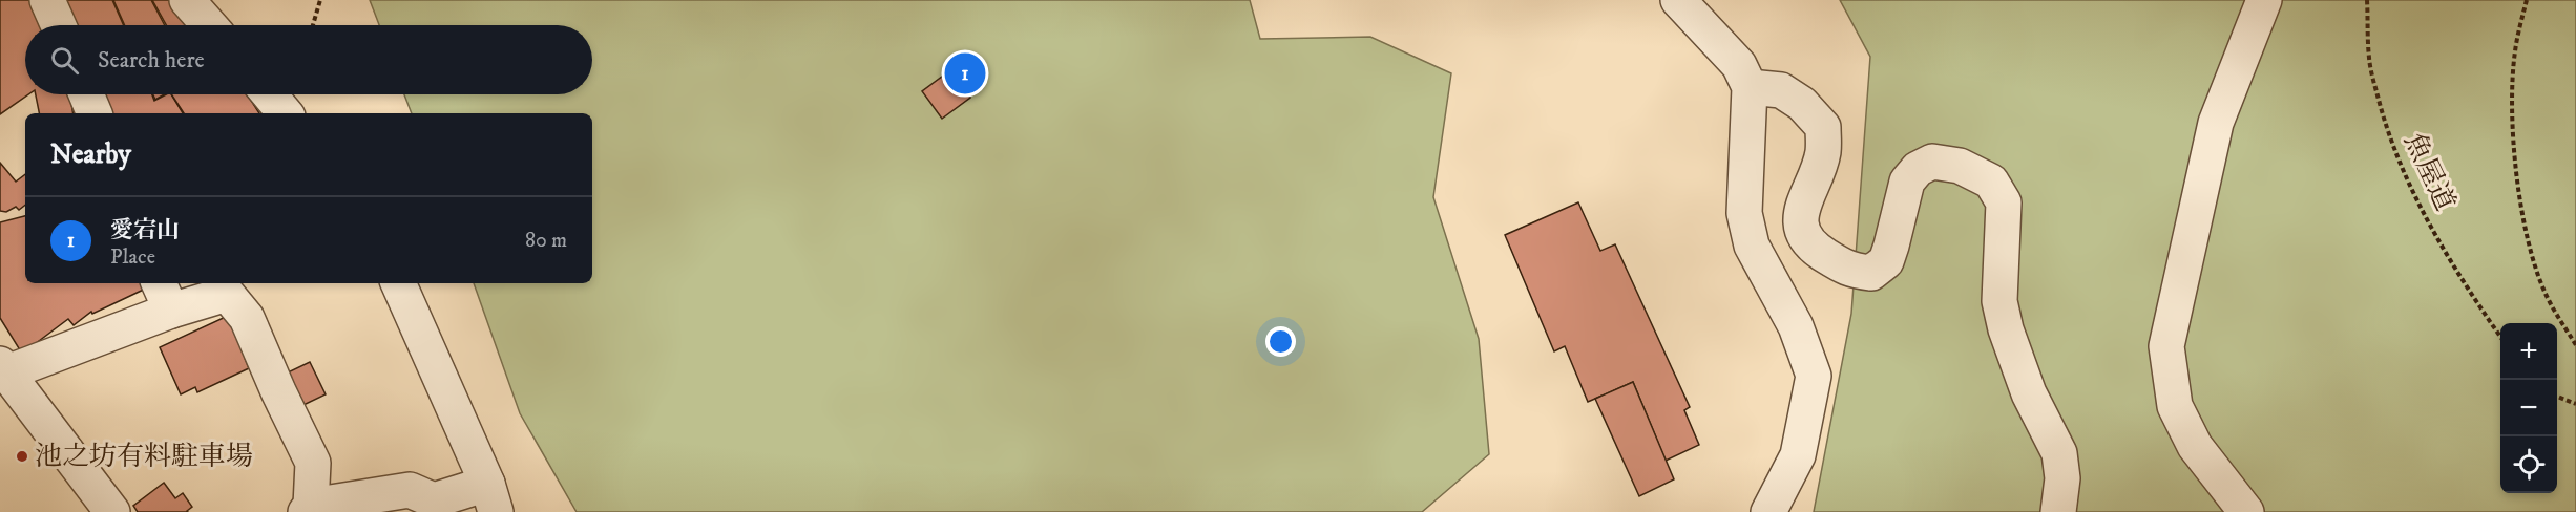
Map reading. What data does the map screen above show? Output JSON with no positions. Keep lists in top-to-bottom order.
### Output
{
  "streets": {
    "path": ["魚屋道"]
  },
  "places": ["池之坊有料駐車場"],
  "page": {
    "search": "Search here",
    "pins": "1",
    "heading": "Nearby",
    "list": [
      {
        "mark": "1",
        "name": "愛宕山",
        "note": "Place",
        "value": "80 m"
      }
    ],
    "map_buttons": ["+", "−"]
  }
}
